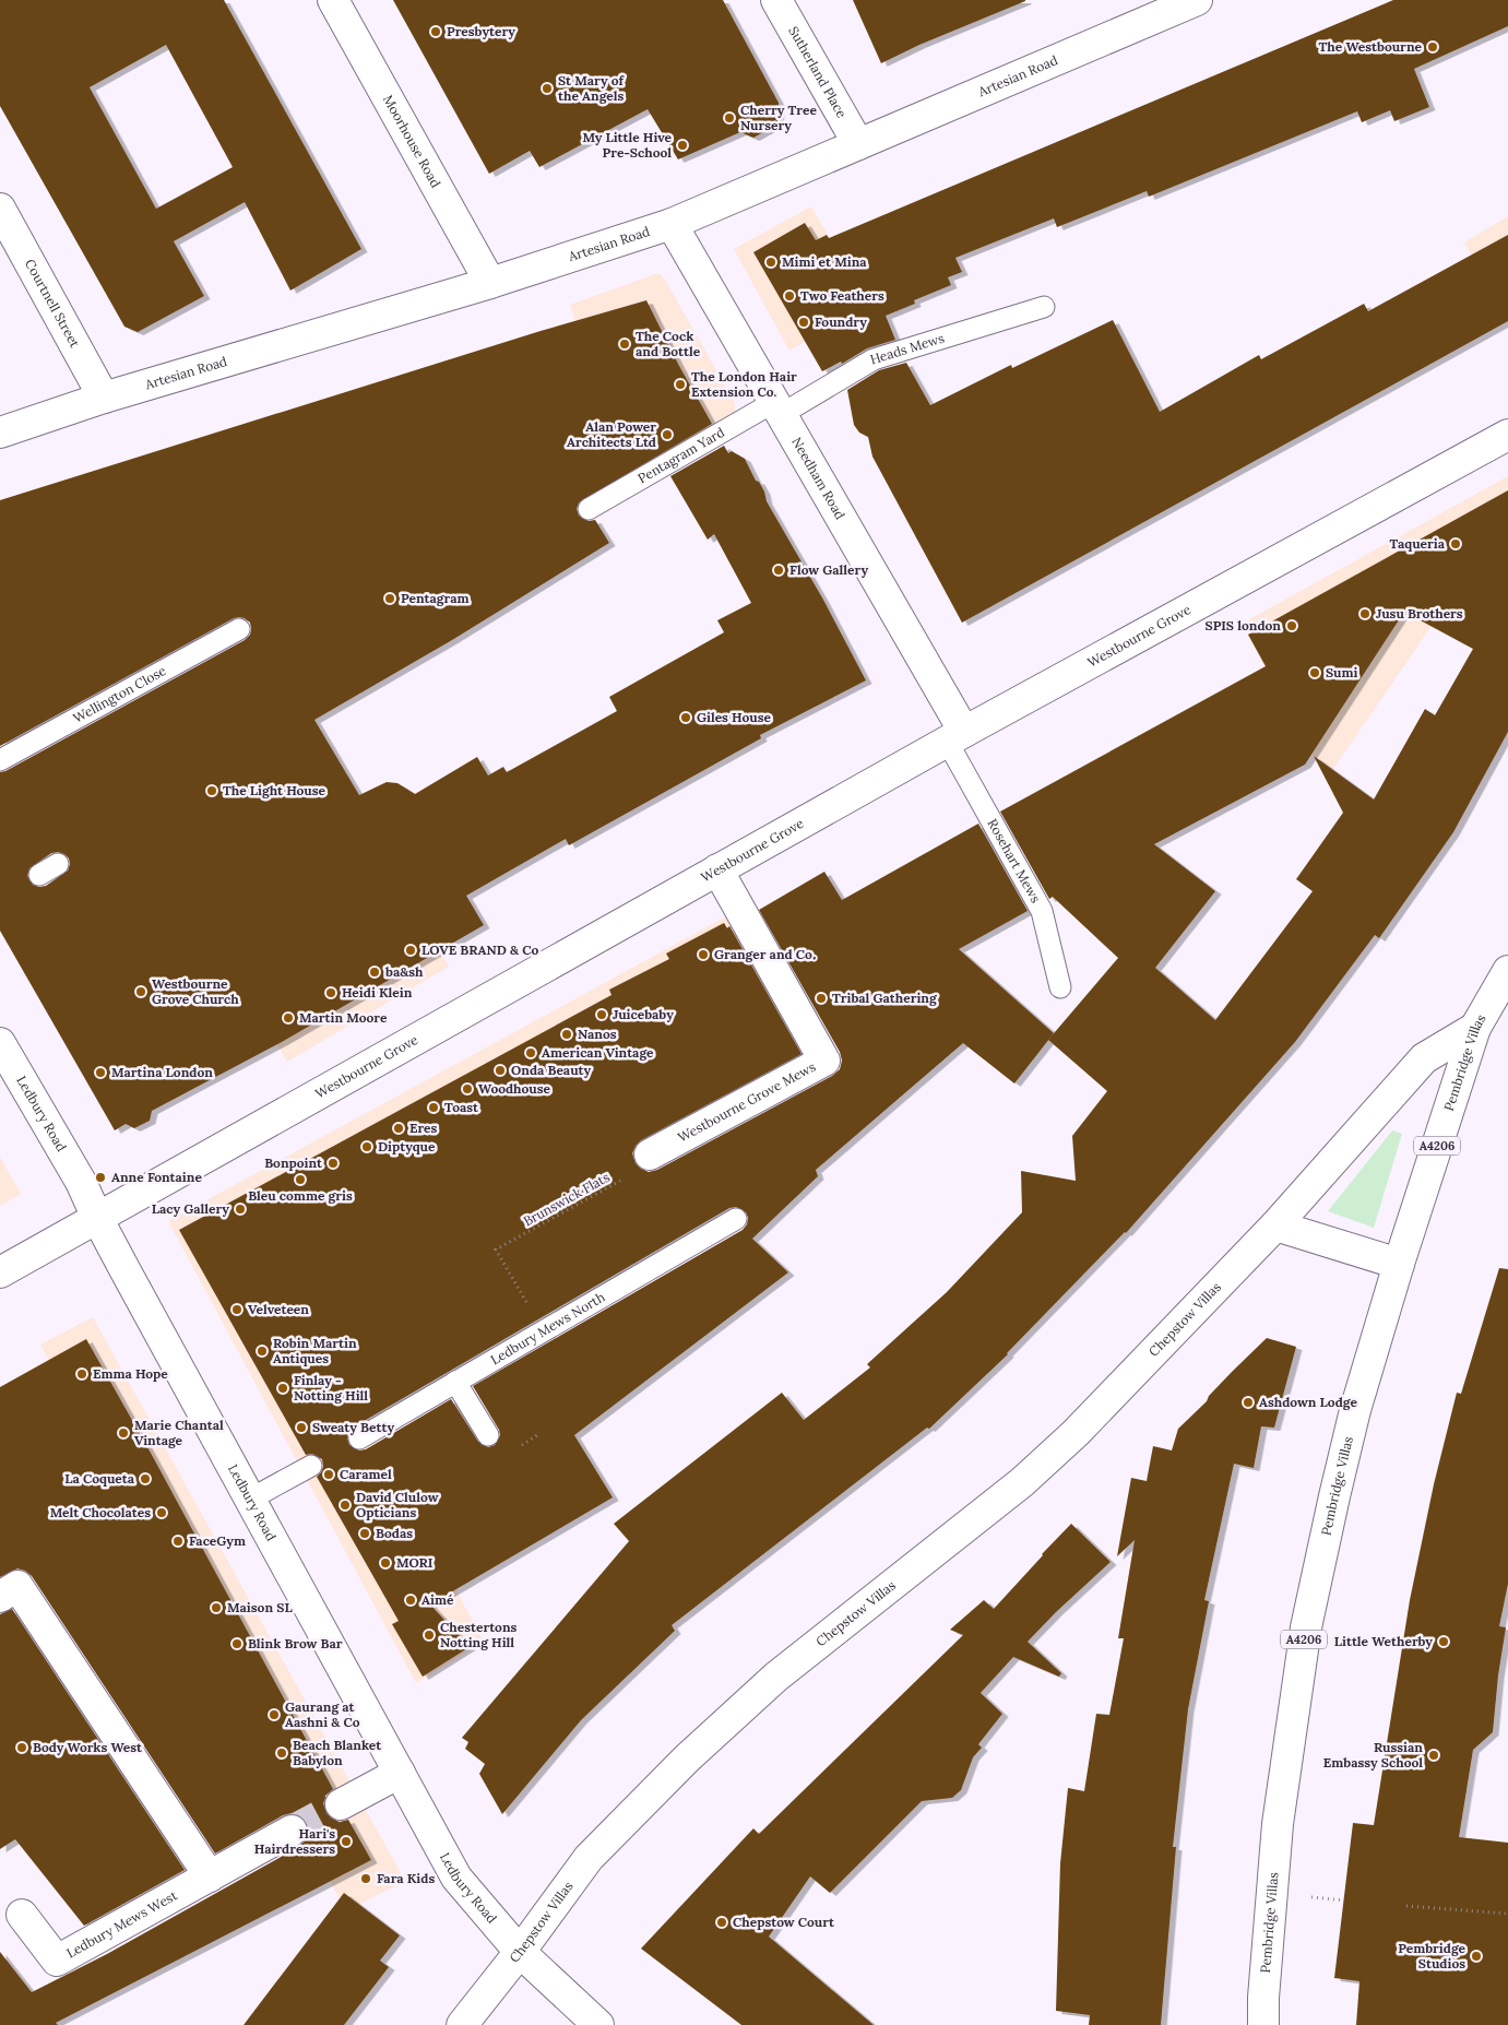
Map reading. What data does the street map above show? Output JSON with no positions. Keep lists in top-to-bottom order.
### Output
{
  "streets": {
    "street": [
      "Sutherland Place",
      "Artesian Road",
      "Moorhouse Road",
      "Courtnell Street",
      "Needham Road",
      "Westbourne Grove",
      "Pembridge Villas",
      "Westbourne Grove Mews",
      "Ledbury Road",
      "A4206",
      "Chepstow Villas",
      "Ledbury Mews West"
    ],
    "lane": [
      "Heads Mews",
      "Pentagram Yard",
      "Wellington Close",
      "Rosehart Mews",
      "Ledbury Mews North"
    ],
    "path": ["Brunswick Flats"]
  },
  "crossings": [
    ["Sutherland Place", "Artesian Road"],
    ["Artesian Road", "Moorhouse Road"],
    ["Artesian Road", "Courtnell Street"],
    ["Artesian Road", "Needham Road"],
    ["Heads Mews", "Pentagram Yard"],
    ["Heads Mews", "Needham Road"],
    ["Pentagram Yard", "Needham Road"],
    ["Needham Road", "Westbourne Grove"],
    ["Needham Road", "Rosehart Mews"],
    ["Westbourne Grove", "Rosehart Mews"],
    ["Westbourne Grove", "Westbourne Grove Mews"],
    ["Westbourne Grove", "Ledbury Road"],
    ["Pembridge Villas", "Chepstow Villas"],
    ["Ledbury Road", "Chepstow Villas"]
  ],
  "places": [
    "Presbytery",
    "The Westbourne",
    "St Mary of the Angels",
    "Cherry Tree Nursery",
    "My Little Hive Pre-School",
    "Mimi et Mina",
    "Two Feathers",
    "Foundry",
    "The Cock and Bottle",
    "The London Hair Extension Co.",
    "Alan Power Architects Ltd",
    "Taqueria",
    "Flow Gallery",
    "Pentagram",
    "Jusu Brothers",
    "SPIS london",
    "Sumi",
    "Giles House",
    "The Light House",
    "LOVE BRAND & Co",
    "Granger and Co.",
    "ba&sh",
    "Westbourne Grove Church",
    "Heidi Klein",
    "Tribal Gathering",
    "Juicebaby",
    "Martin Moore",
    "Nanos",
    "American Vintage",
    "Onda Beauty",
    "Martina London",
    "Woodhouse",
    "Toast",
    "Eres",
    "Diptyque",
    "Bonpoint",
    "Anne Fontaine",
    "Bleu comme gris",
    "Lacy Gallery",
    "Velveteen",
    "Robin Martin Antiques",
    "Emma Hope",
    "Finlay - Notting Hill",
    "Ashdown Lodge",
    "Sweaty Betty",
    "Marie Chantal Vintage",
    "Caramel",
    "La Coqueta",
    "David Clulow Opticians",
    "Melt Chocolates",
    "Bodas",
    "FaceGym",
    "MORI",
    "Aimé",
    "Maison SL",
    "Chestertons Notting Hill",
    "Little Wetherby",
    "Blink Brow Bar",
    "Gaurang at Aashni & Co",
    "Body Works West",
    "Beach Blanket Babylon",
    "Russian Embassy School",
    "Hari's Hairdressers",
    "Fara Kids",
    "Chepstow Court",
    "Pembridge Studios"
  ]
}
